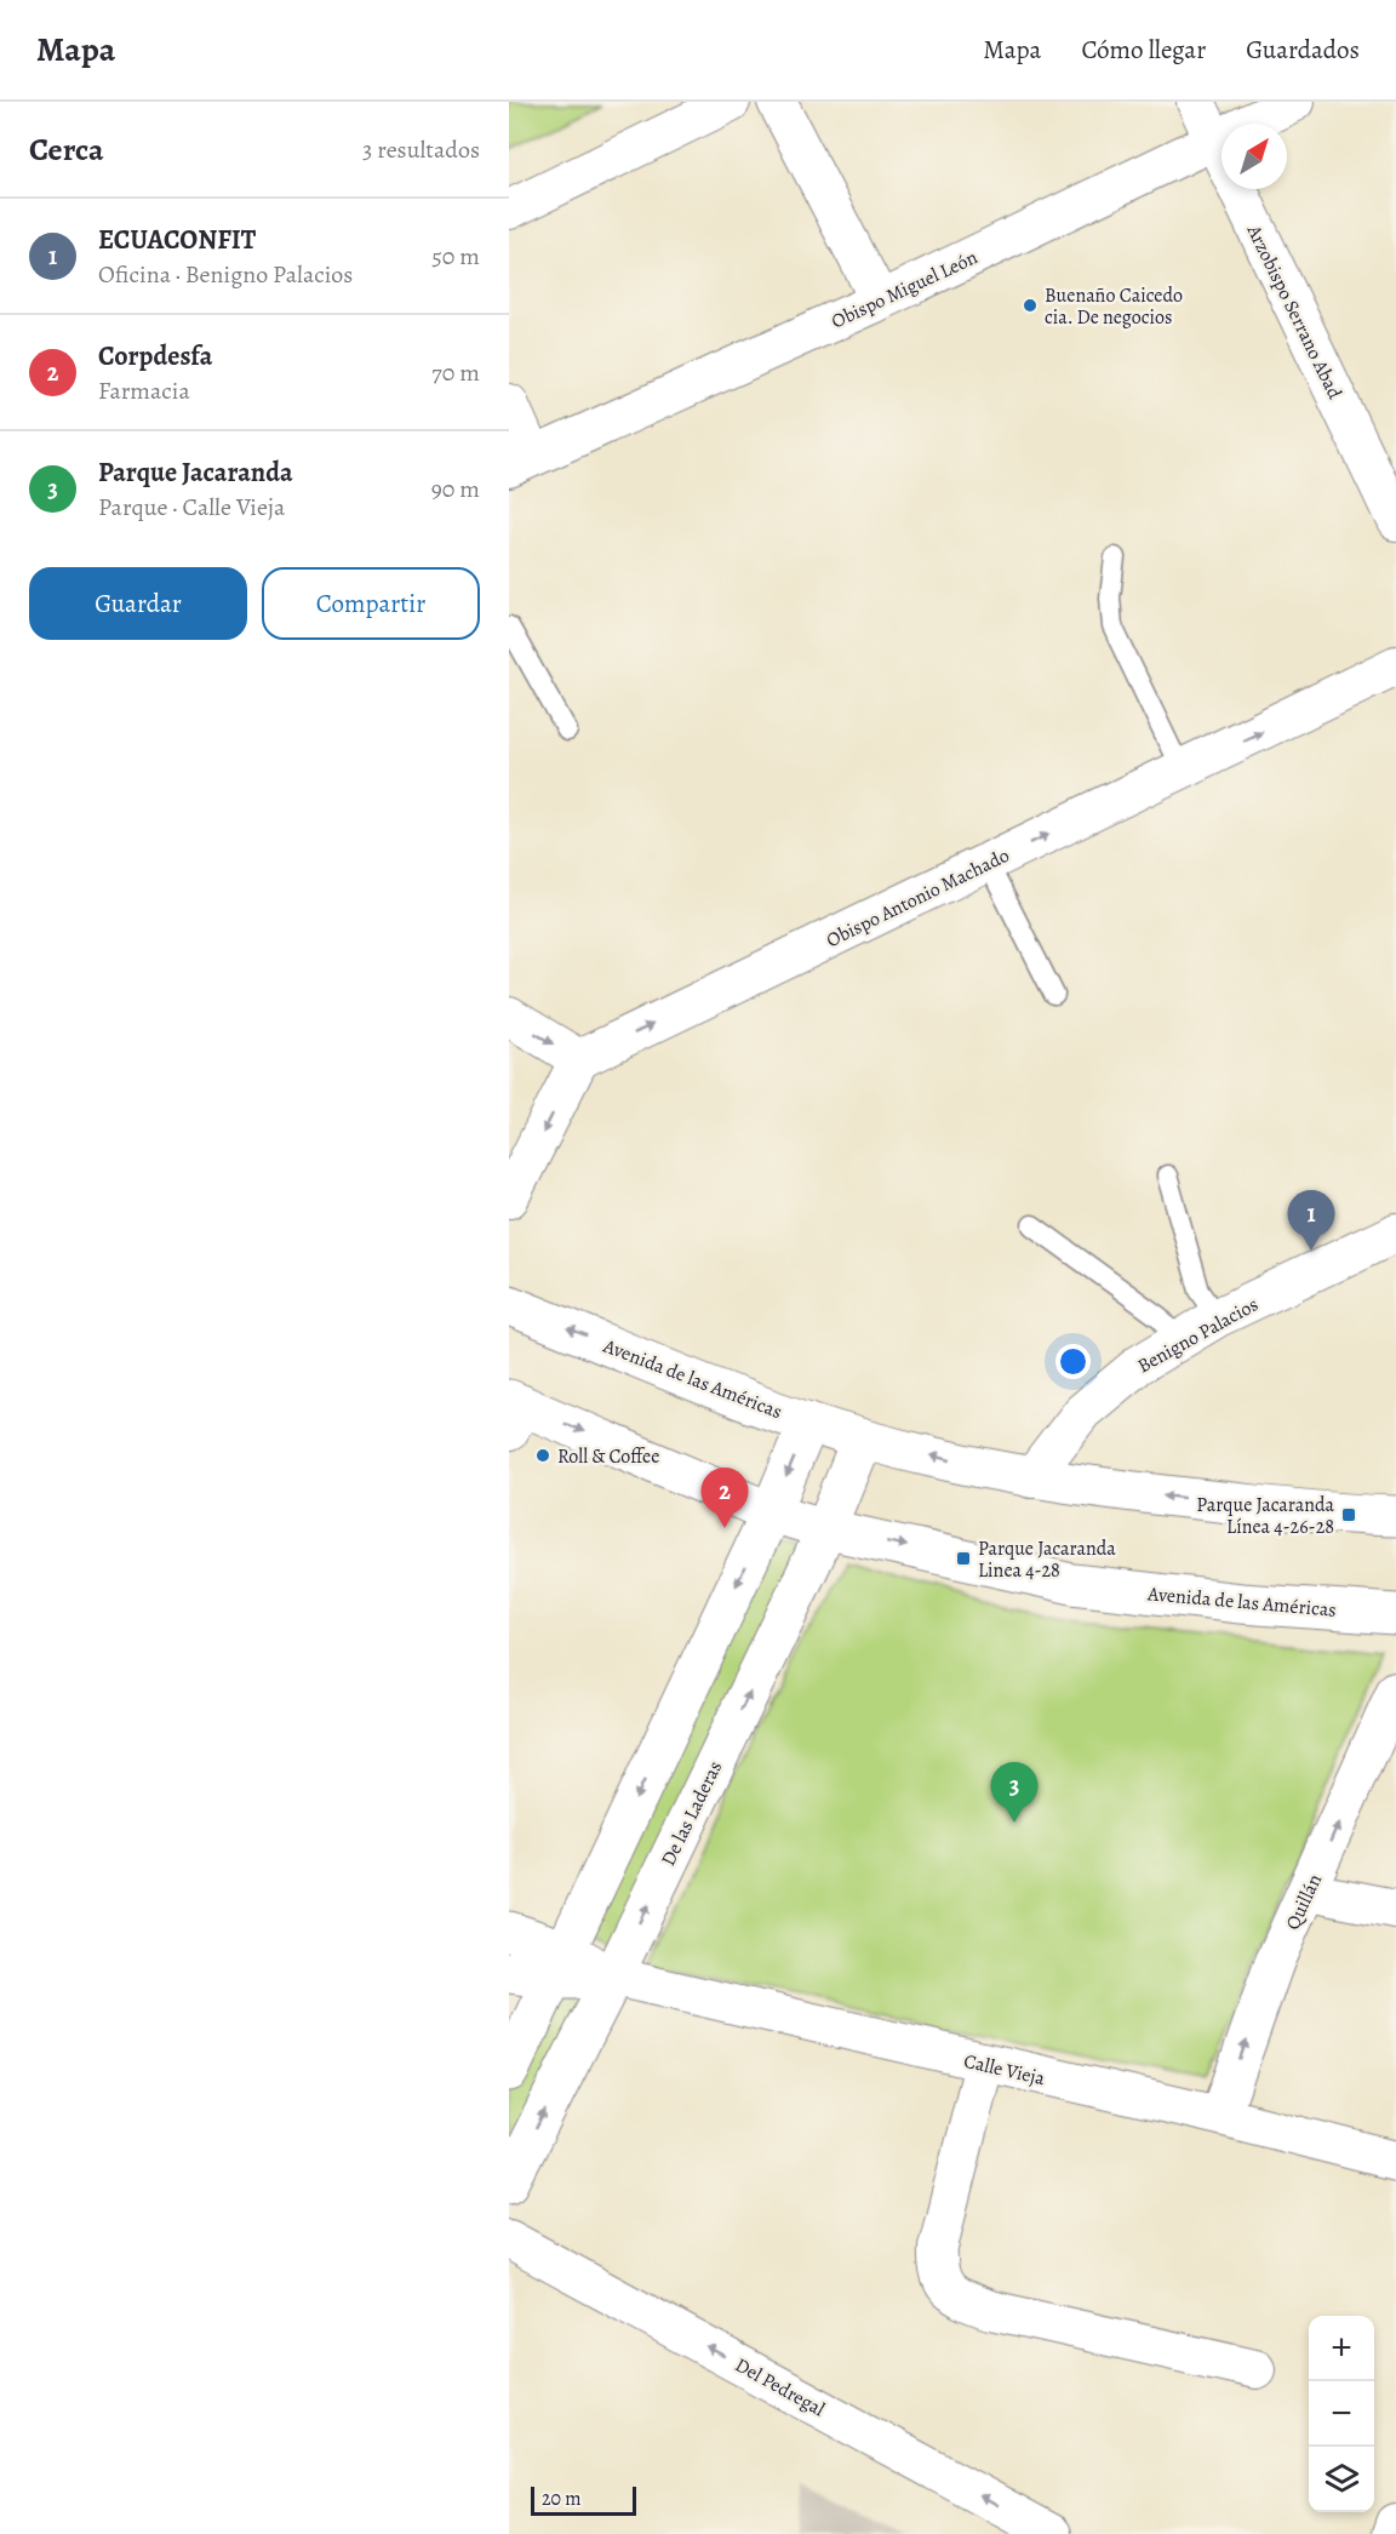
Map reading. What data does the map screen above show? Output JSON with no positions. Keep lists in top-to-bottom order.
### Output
{
  "streets": {
    "main road": ["Avenida de las Américas", "De las Laderas", "Calle Vieja"],
    "street": [
      "Obispo Miguel León",
      "Arzobispo Serrano Abad",
      "Obispo Antonio Machado",
      "Benigno Palacios",
      "Quillán",
      "Del Pedregal"
    ]
  },
  "crossings": [
    ["Obispo Miguel León", "Arzobispo Serrano Abad"],
    ["Benigno Palacios", "Avenida de las Américas"],
    ["Avenida de las Américas", "De las Laderas"],
    ["De las Laderas", "Calle Vieja"],
    ["Quillán", "Calle Vieja"]
  ],
  "one_way": ["Obispo Antonio Machado", "Quillán", "Del Pedregal"],
  "places": {
    "other": ["Buenaño Caicedo cia. De negocios", "Roll & Coffee"],
    "transit": ["Parque Jacaranda Línea 4-26-28", "Parque Jacaranda Linea 4-28"]
  },
  "scale_bar": "20 m",
  "north": "top right",
  "page": {
    "header": "Mapa",
    "nav": ["Mapa", "Cómo llegar", "Guardados"],
    "heading": ["Cerca", "3 resultados"],
    "list": [
      {
        "mark": "1",
        "name": "ECUACONFIT",
        "note": "Oficina · Benigno Palacios",
        "value": "50 m"
      },
      {
        "mark": "2",
        "name": "Corpdesfa",
        "note": "Farmacia",
        "value": "70 m"
      },
      {
        "mark": "3",
        "name": "Parque Jacaranda",
        "note": "Parque · Calle Vieja",
        "value": "90 m"
      }
    ],
    "buttons": ["Guardar", "Compartir"],
    "pins": ["1", "2", "3"],
    "map_buttons": ["+", "−"],
    "scale": "20 m"
  }
}
